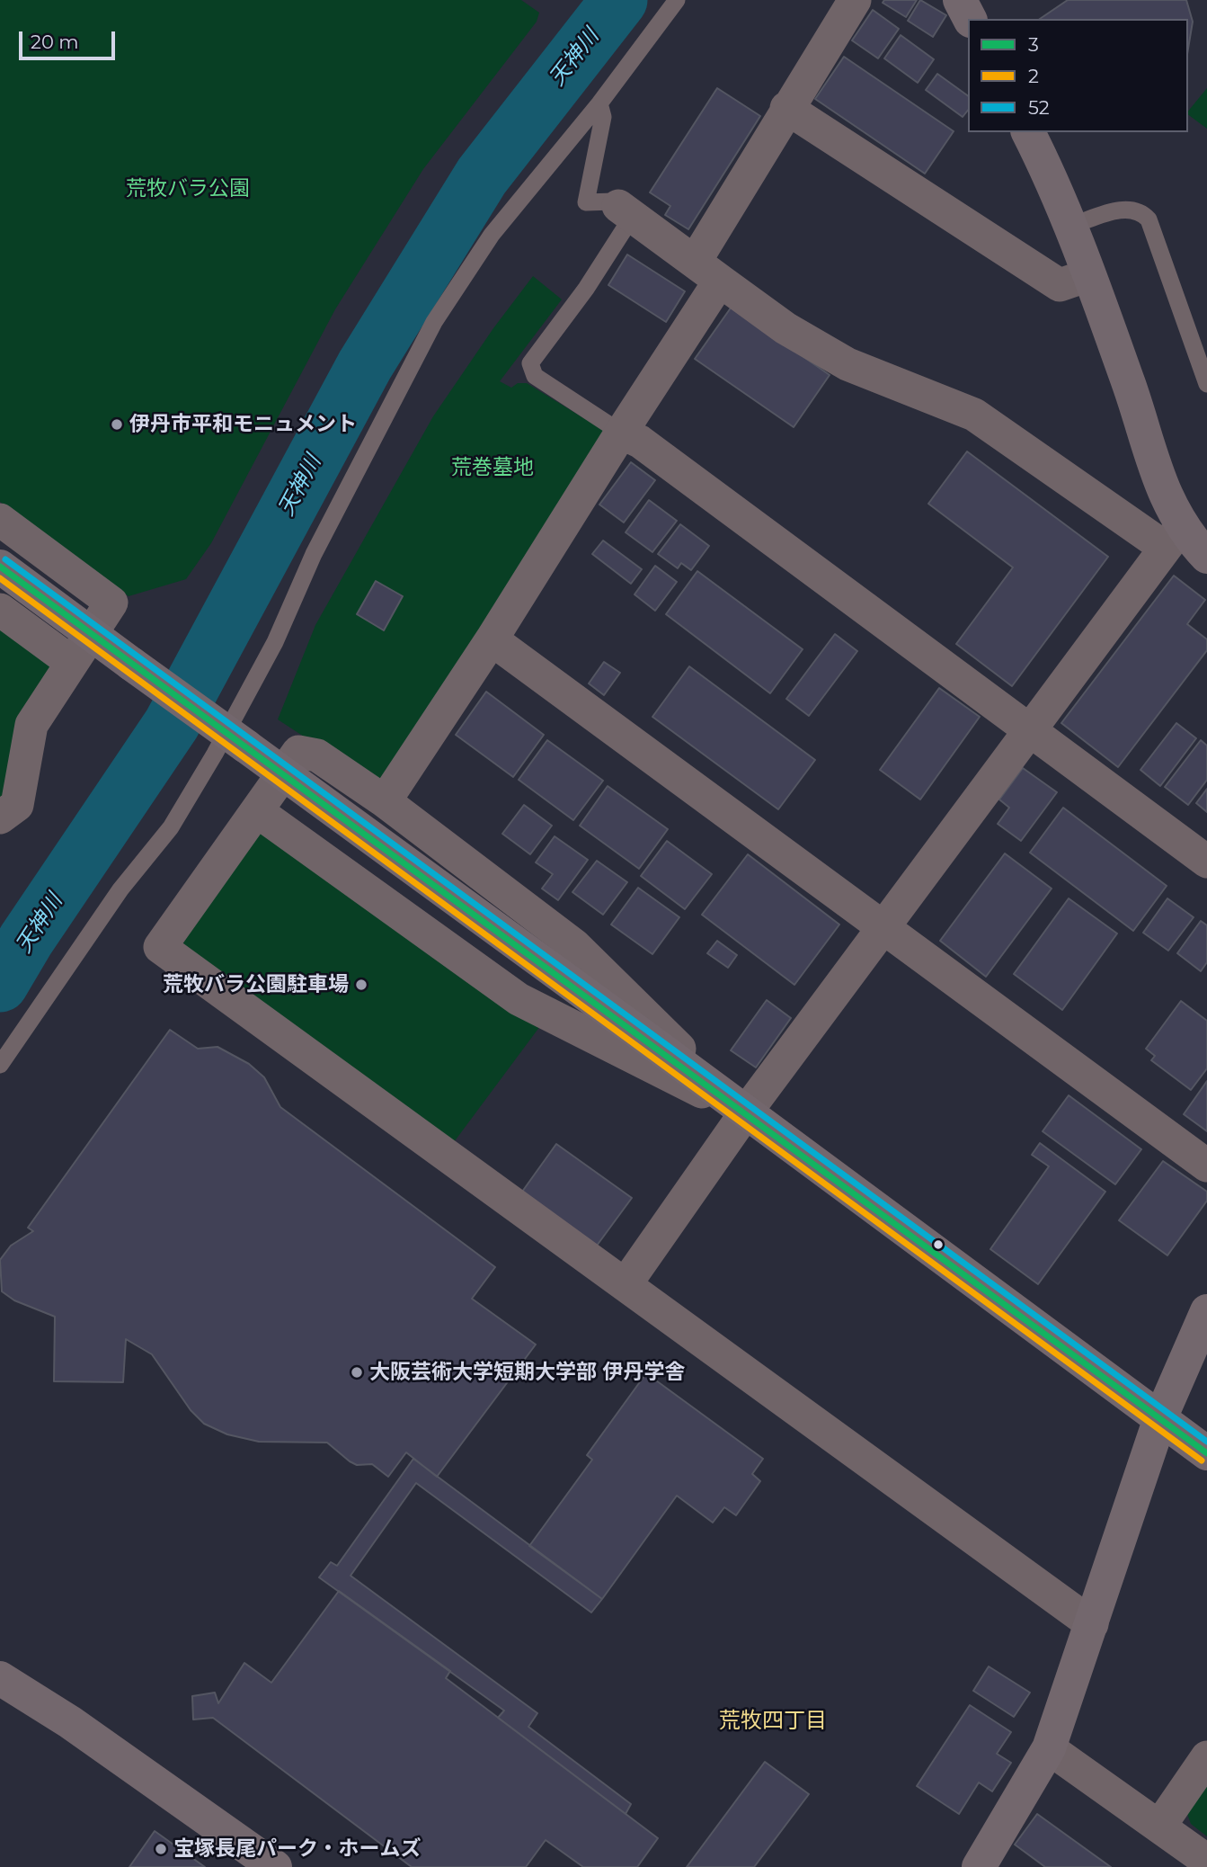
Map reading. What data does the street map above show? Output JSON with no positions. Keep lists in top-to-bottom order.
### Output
{
  "districts": ["荒牧四丁目"],
  "water": ["天神川"],
  "parks": ["荒牧バラ公園", "荒巻墓地"],
  "places": [
    "伊丹市平和モニュメント",
    "荒牧バラ公園駐車場",
    "大阪芸術大学短期大学部 伊丹学舎",
    "宝塚長尾パーク・ホームズ"
  ],
  "lines": ["transit line 52", "transit line 3", "transit line 2"],
  "legend": ["3", "2", "52"],
  "scale_bar": "20 m"
}
